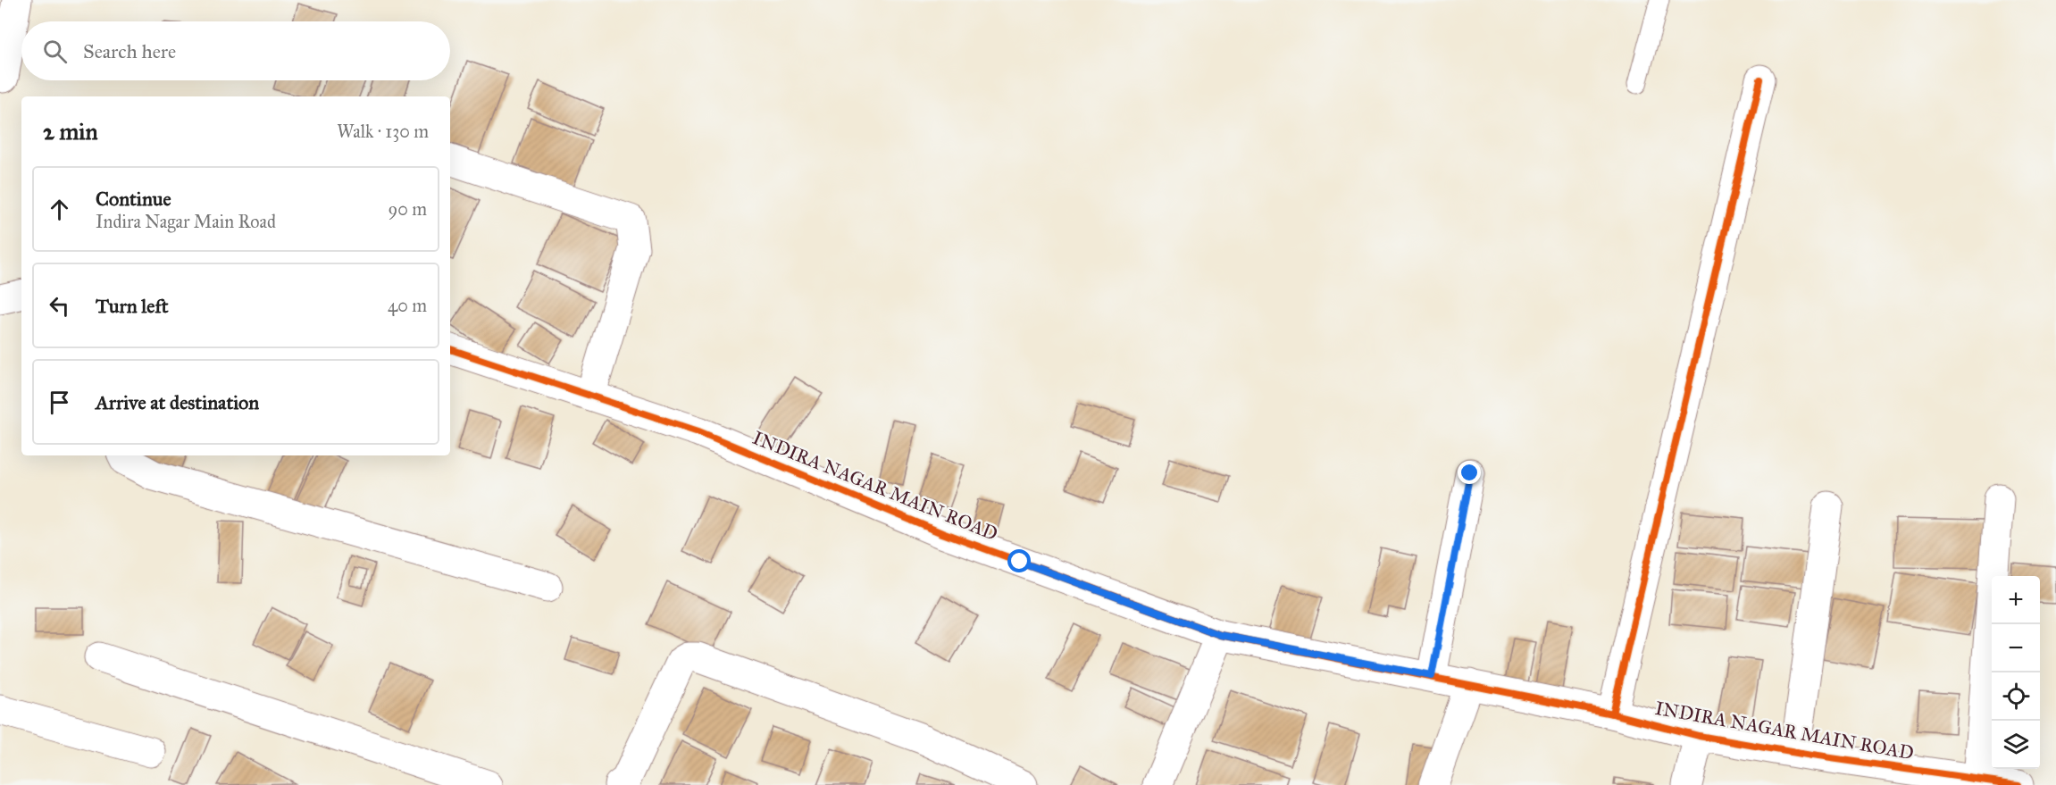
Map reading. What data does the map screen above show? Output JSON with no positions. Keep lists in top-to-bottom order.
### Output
{
  "streets": {
    "street": ["INDIRA NAGAR MAIN ROAD"]
  },
  "page": {
    "search": "Search here",
    "heading": ["2 min", "Walk · 130 m"],
    "list": [
      ["Continue", "Indira Nagar Main Road", "90 m"],
      ["Turn left", "40 m"],
      "Arrive at destination"
    ],
    "map_buttons": ["+", "−"]
  }
}
